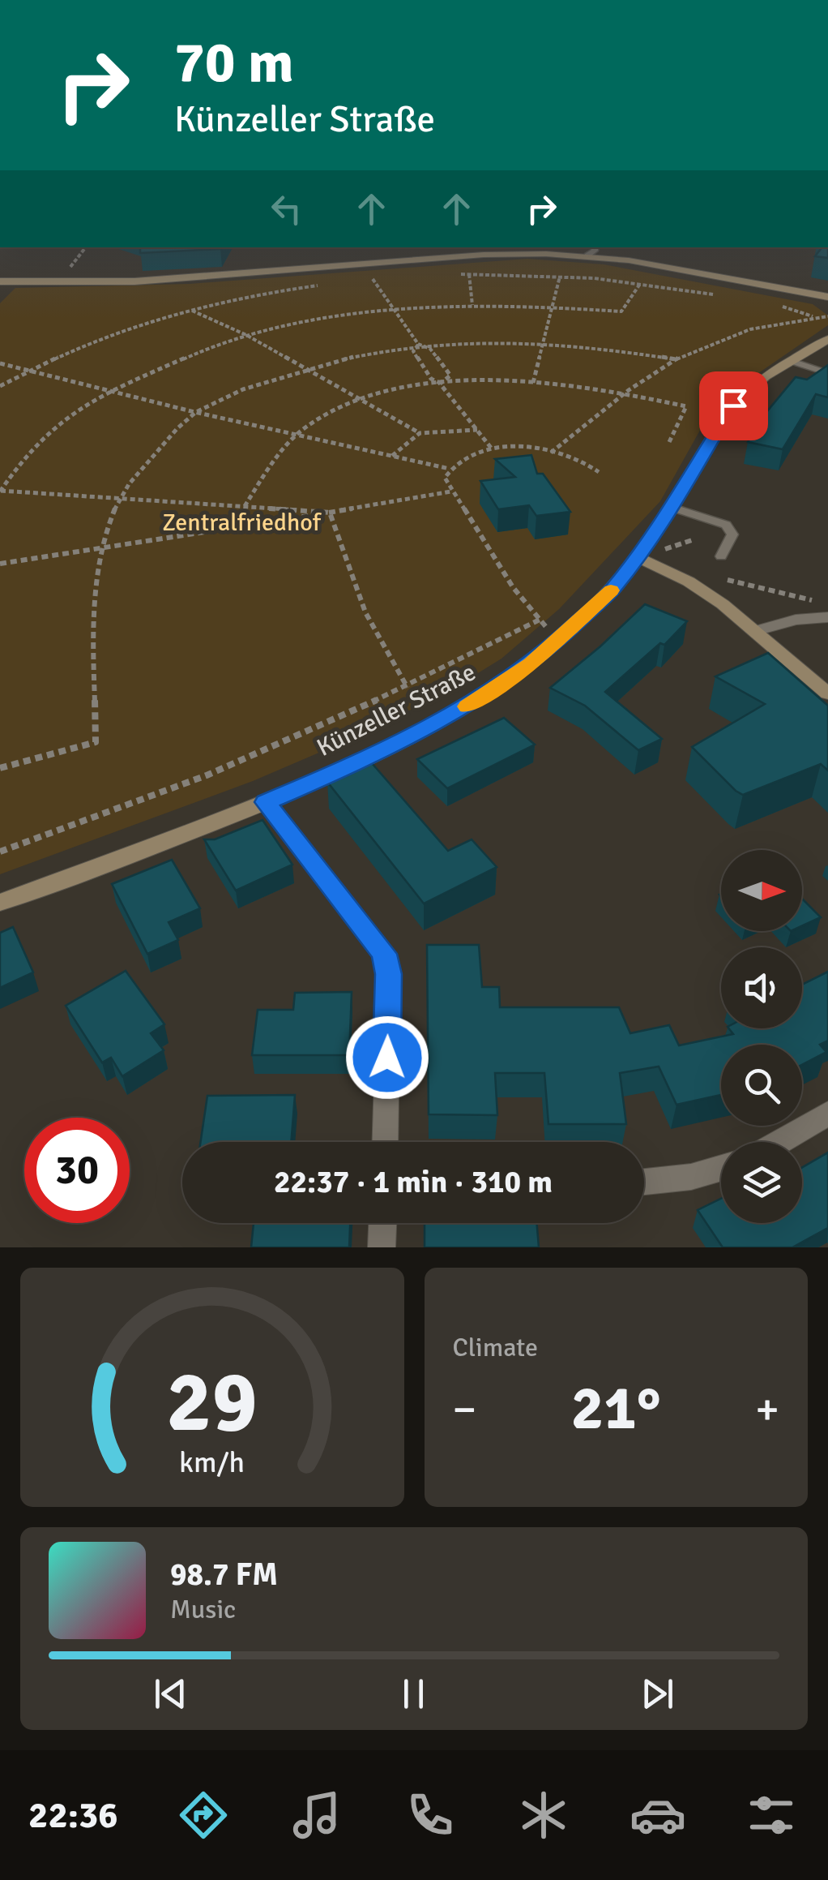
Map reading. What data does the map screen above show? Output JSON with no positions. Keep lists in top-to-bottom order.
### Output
{
  "streets": {
    "main road": ["Künzeller Straße"]
  },
  "parks": ["Zentralfriedhof"],
  "north": "right",
  "page": {
    "turn": ["70 m", "Künzeller Straße"],
    "limit": "30",
    "trip": "22:37 · 1 min · 310 m",
    "tile": "Climate",
    "heat": ["−", "21°", "+"],
    "song": ["98.7 FM", "Music"],
    "tabs": "22:36",
    "gauge": ["29", "km/h"]
  }
}
